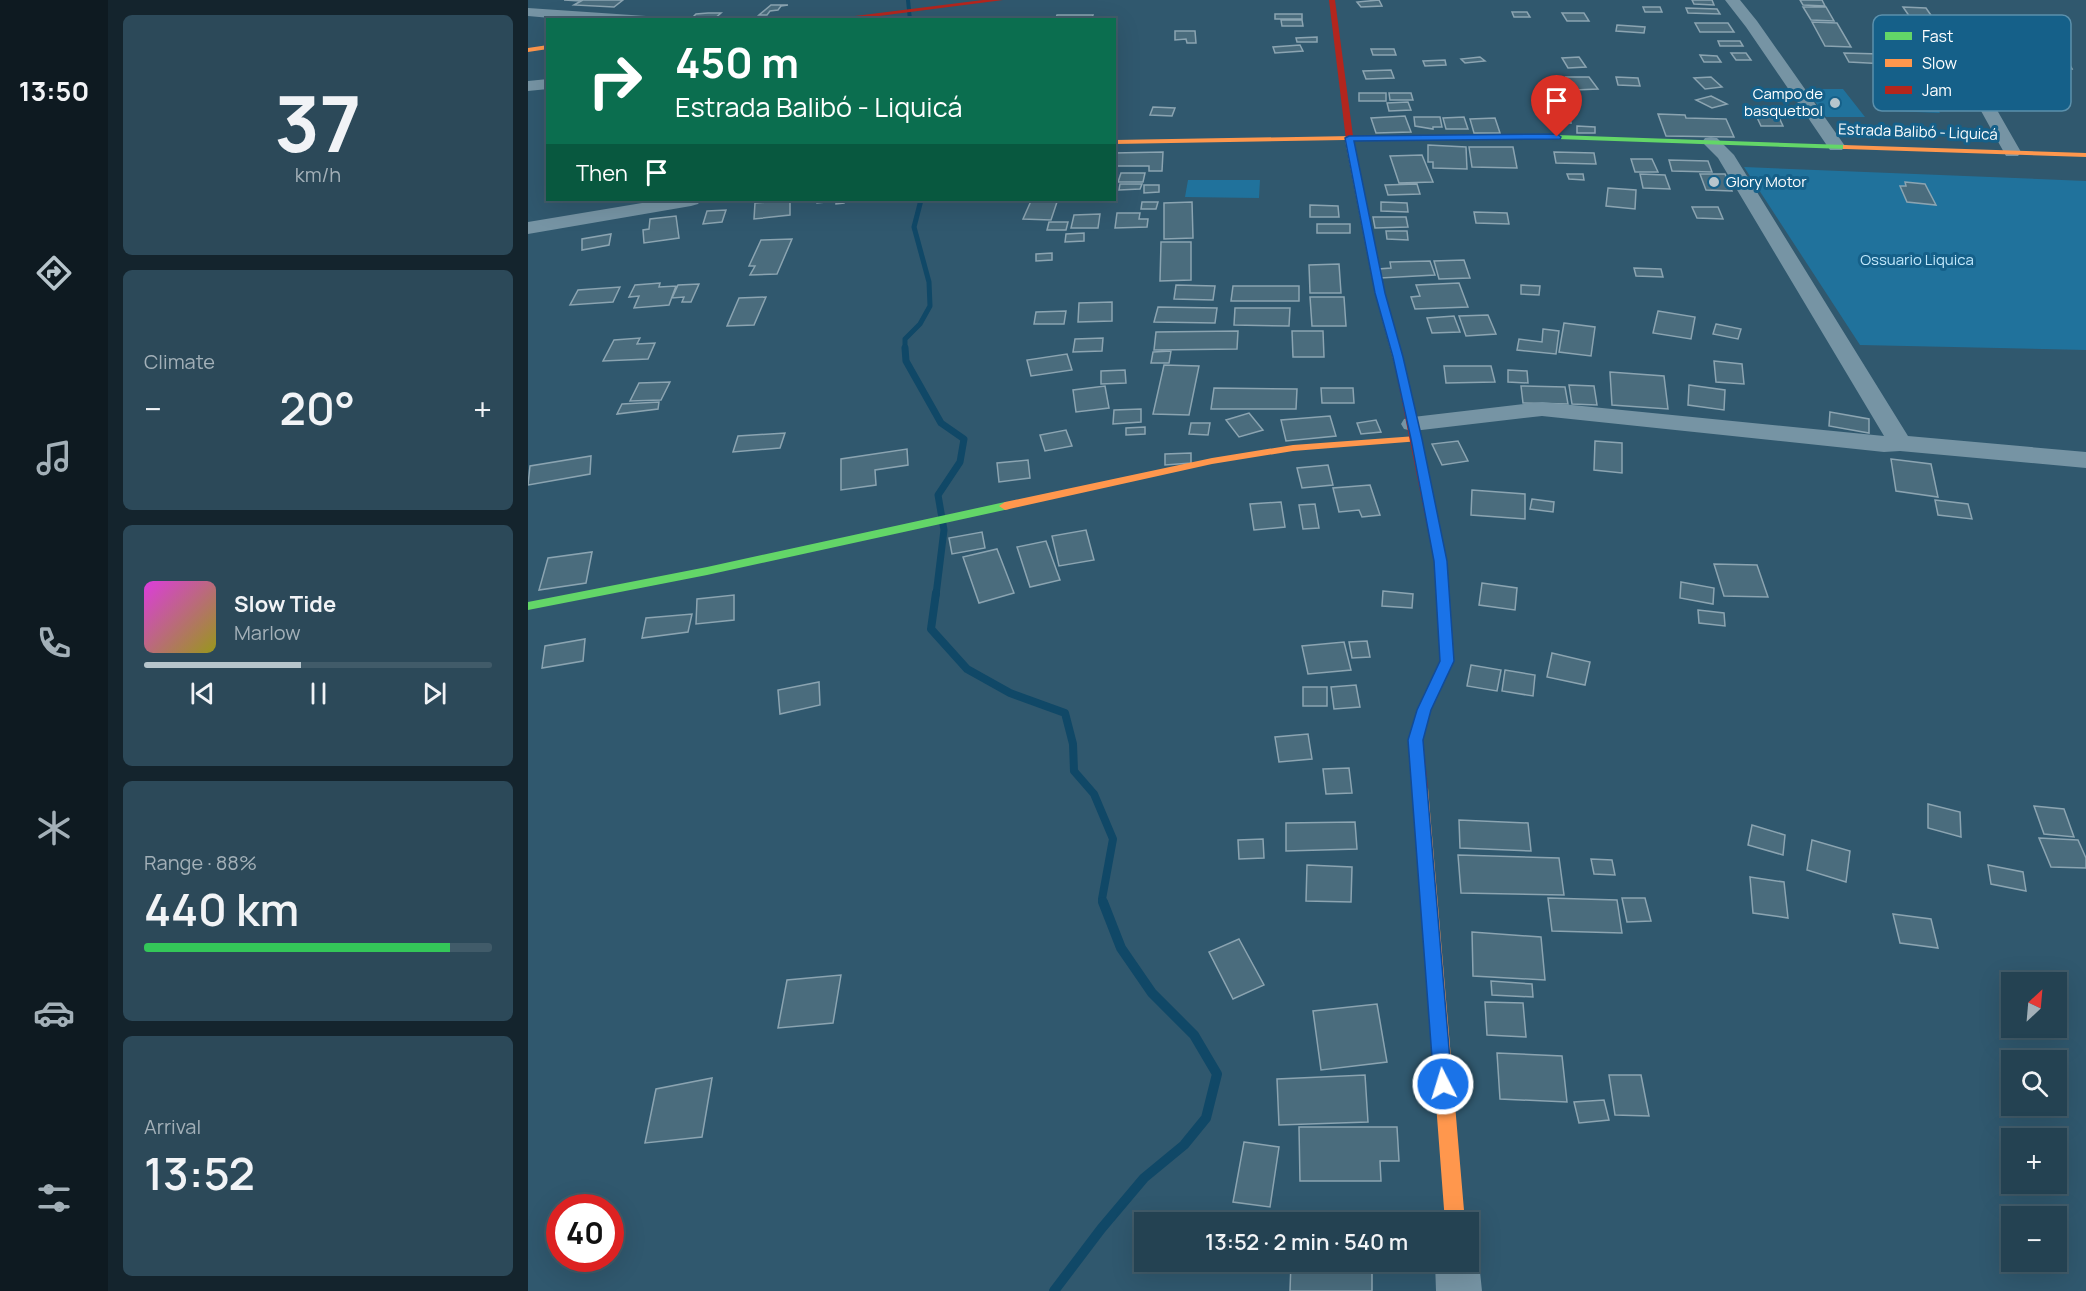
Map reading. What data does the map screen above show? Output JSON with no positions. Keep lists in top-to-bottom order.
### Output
{
  "streets": {
    "street": ["Estrada Balibó - Liquicá"]
  },
  "parks": ["Ossuario Liquica"],
  "places": ["Campo de basquetbol", "Glory Motor"],
  "legend": ["Fast", "Slow", "Jam"],
  "north": "top right",
  "page": {
    "tabs": "13:50",
    "tile": [
      ["37", "km/h"],
      "Climate",
      ["Range · 88%", "440 km"],
      ["Arrival", "13:52"]
    ],
    "turn": ["450 m", "Estrada Balibó - Liquicá"],
    "then": "Then",
    "heat": ["−", "20°", "+"],
    "song": ["Slow Tide", "Marlow"],
    "map_buttons": ["+", "−"],
    "limit": "40",
    "trip": "13:52 · 2 min · 540 m"
  }
}
